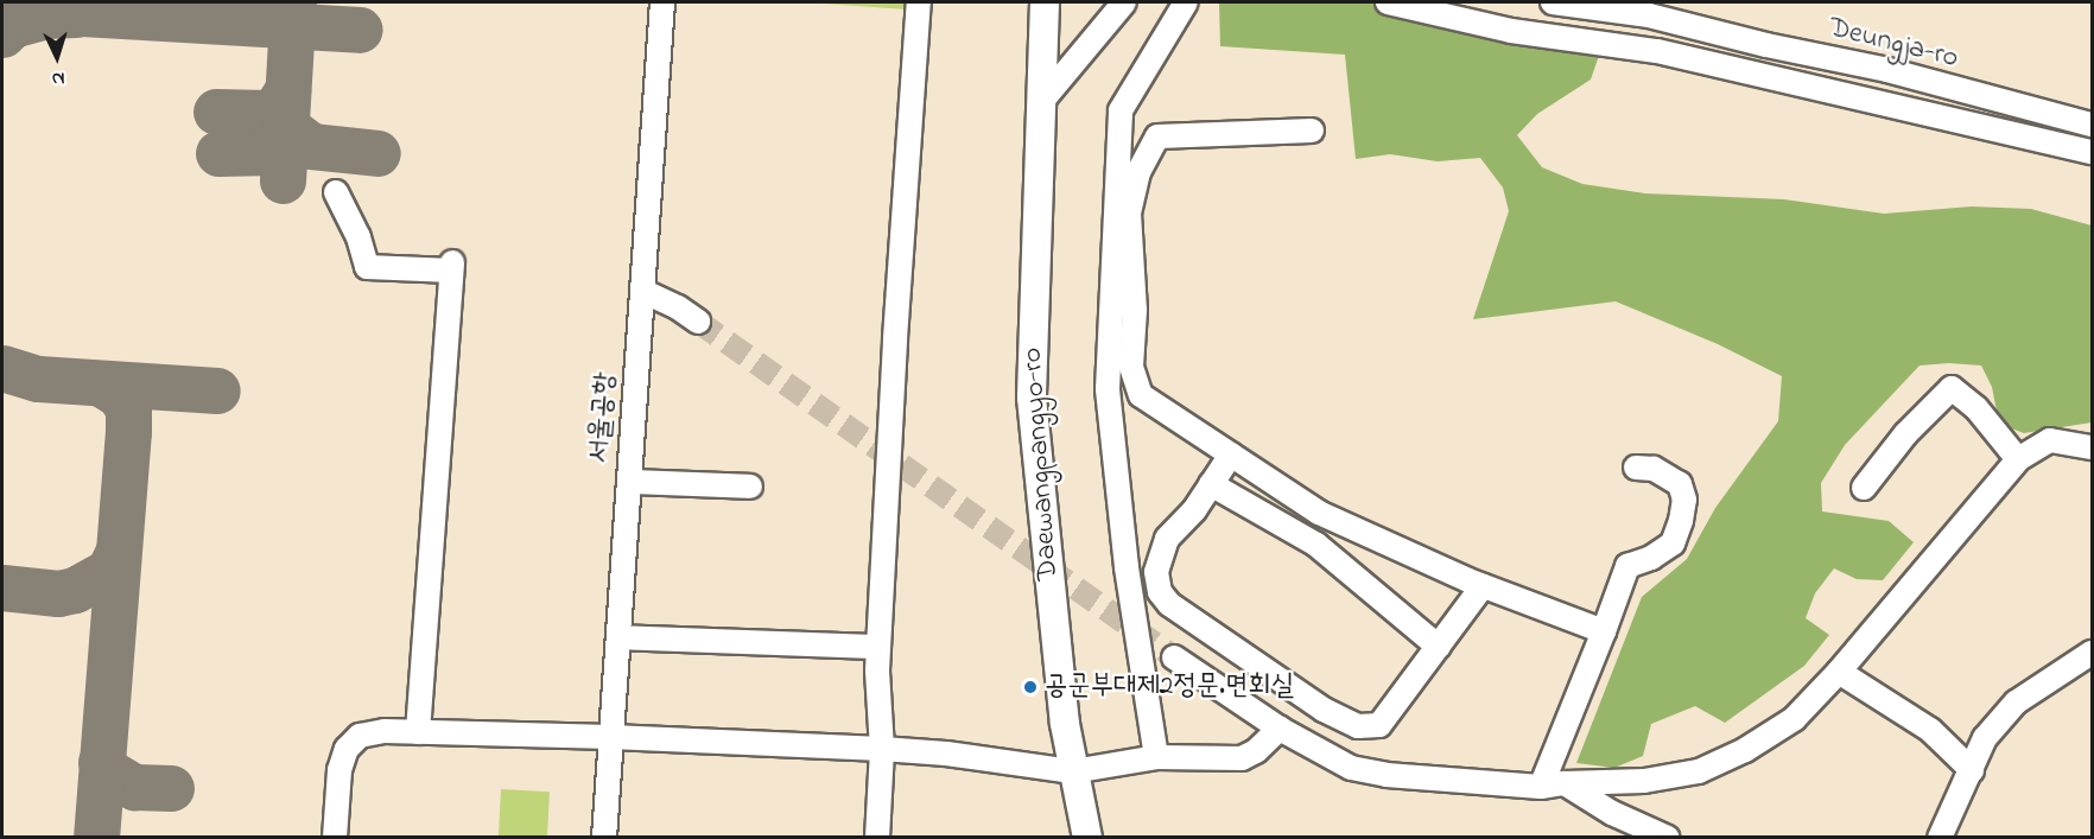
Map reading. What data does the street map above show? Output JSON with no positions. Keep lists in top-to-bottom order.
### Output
{
  "streets": {
    "main road": ["Daewangpangyo-ro"],
    "street": ["Deungja-ro", "서울공항"]
  },
  "places": ["공군부대제2정문.면회실"],
  "north": "bottom"
}
